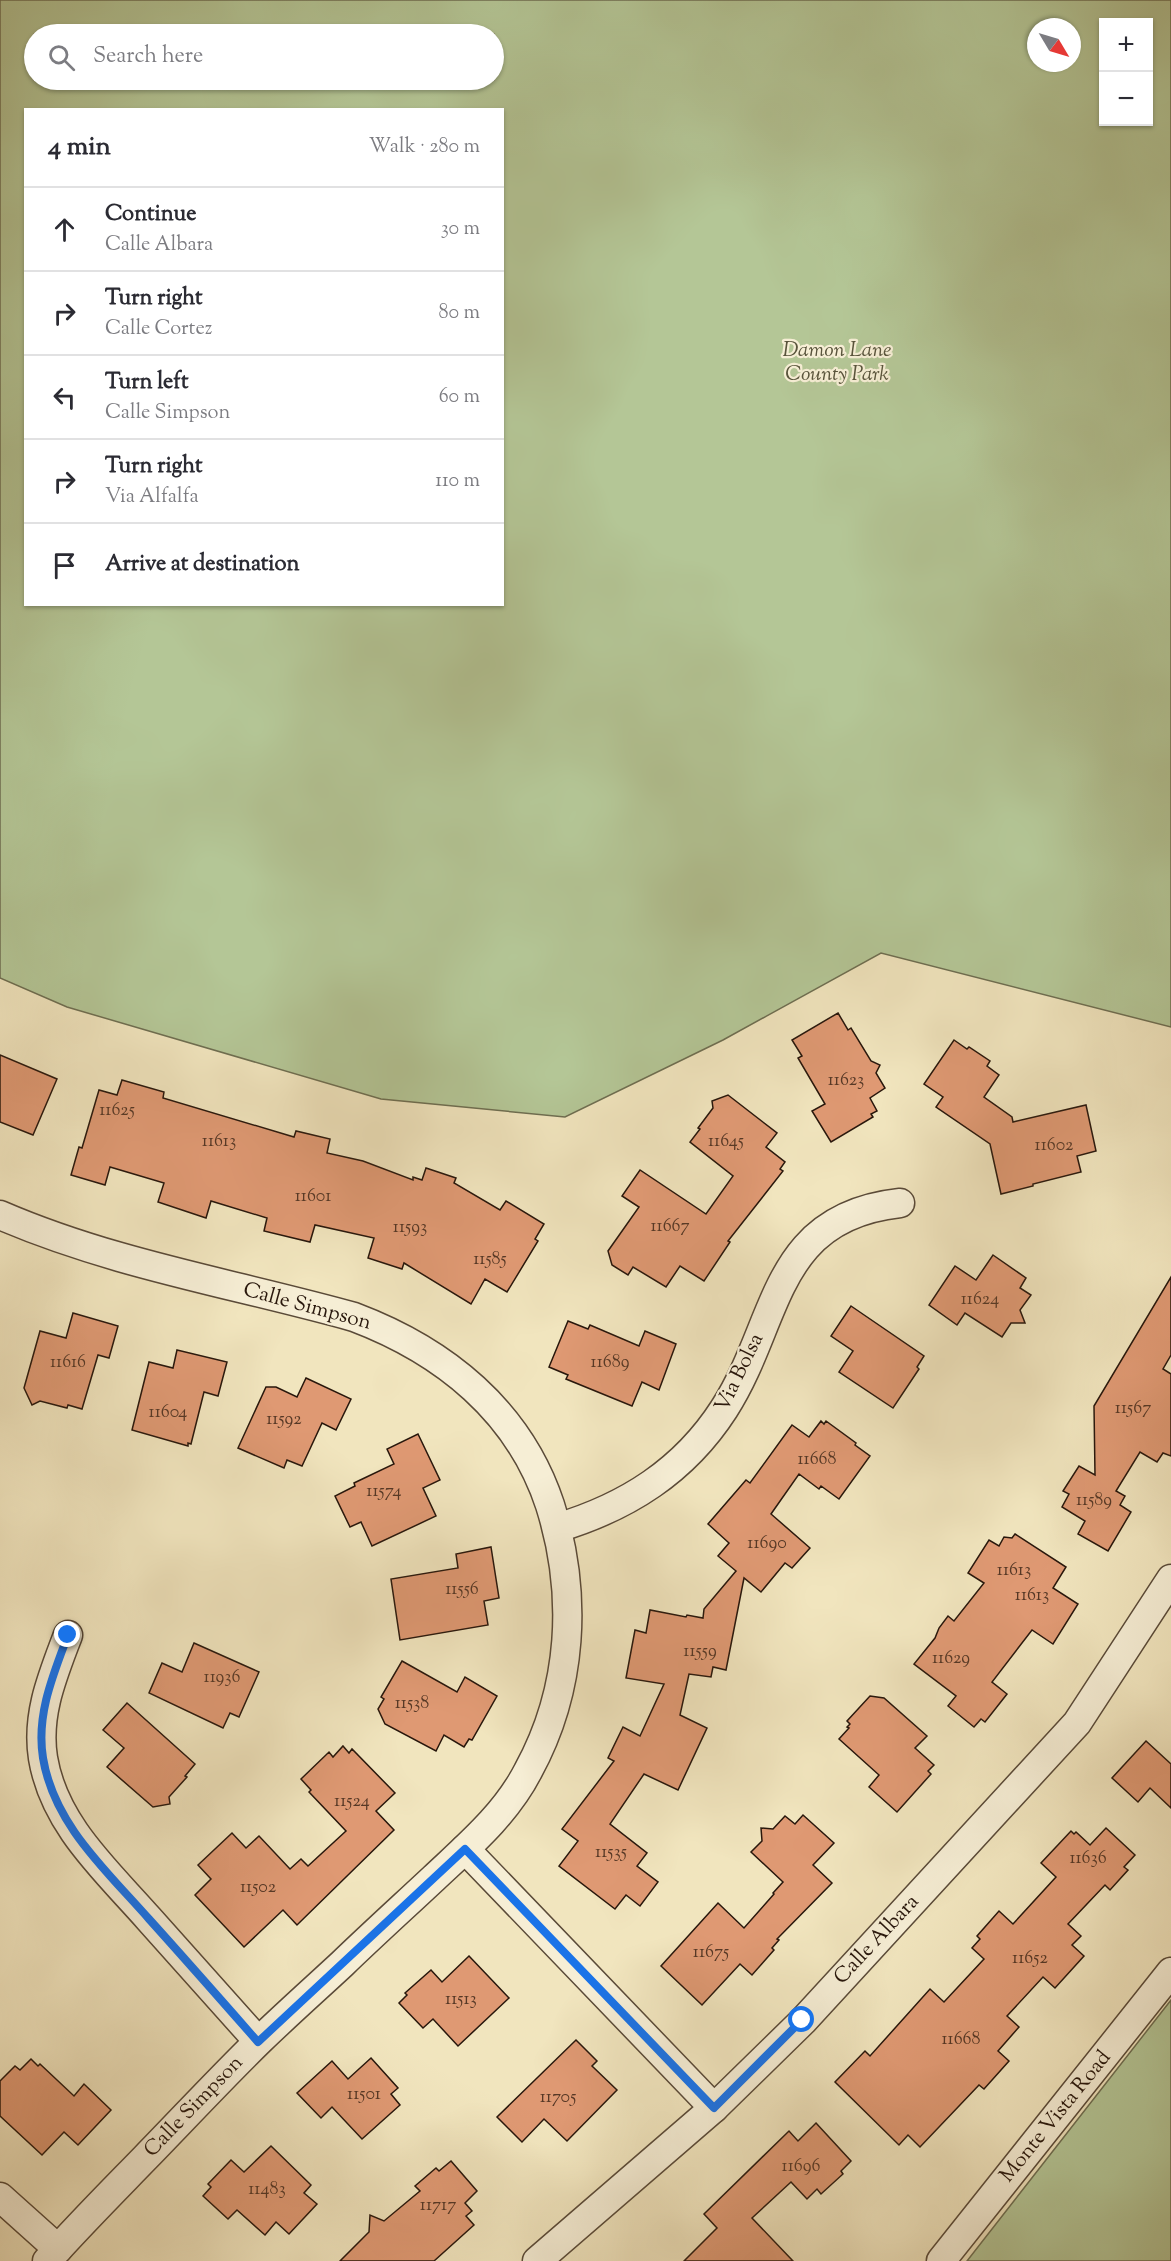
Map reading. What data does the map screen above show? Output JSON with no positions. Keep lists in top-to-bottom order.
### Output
{
  "streets": {
    "street": [
      "Calle Simpson",
      "Via Bolsa",
      "Calle Albara",
      "Monte Vista Road"
    ]
  },
  "crossings": [
    ["Calle Simpson", "Via Bolsa"]
  ],
  "parks": ["Damon Lane County Park"],
  "house_numbers": [
    "11623",
    "11625",
    "11613",
    "11645",
    "11602",
    "11601",
    "11667",
    "11593",
    "11585",
    "11624",
    "11616",
    "11689",
    "11567",
    "11604",
    "11592",
    "11668",
    "11574",
    "11589",
    "11690",
    "11613",
    "11556",
    "11613",
    "11559",
    "11629",
    "11936",
    "11538",
    "11524",
    "11535",
    "11636",
    "11502",
    "11675",
    "11652",
    "11513",
    "11668",
    "11501",
    "11705",
    "11696",
    "11483",
    "11717"
  ],
  "north": "bottom right",
  "page": {
    "map_buttons": ["+", "−"],
    "search": "Search here",
    "heading": ["4 min", "Walk · 280 m"],
    "list": [
      ["Continue", "Calle Albara", "30 m"],
      ["Turn right", "Calle Cortez", "80 m"],
      ["Turn left", "Calle Simpson", "60 m"],
      ["Turn right", "Via Alfalfa", "110 m"],
      "Arrive at destination"
    ]
  }
}
